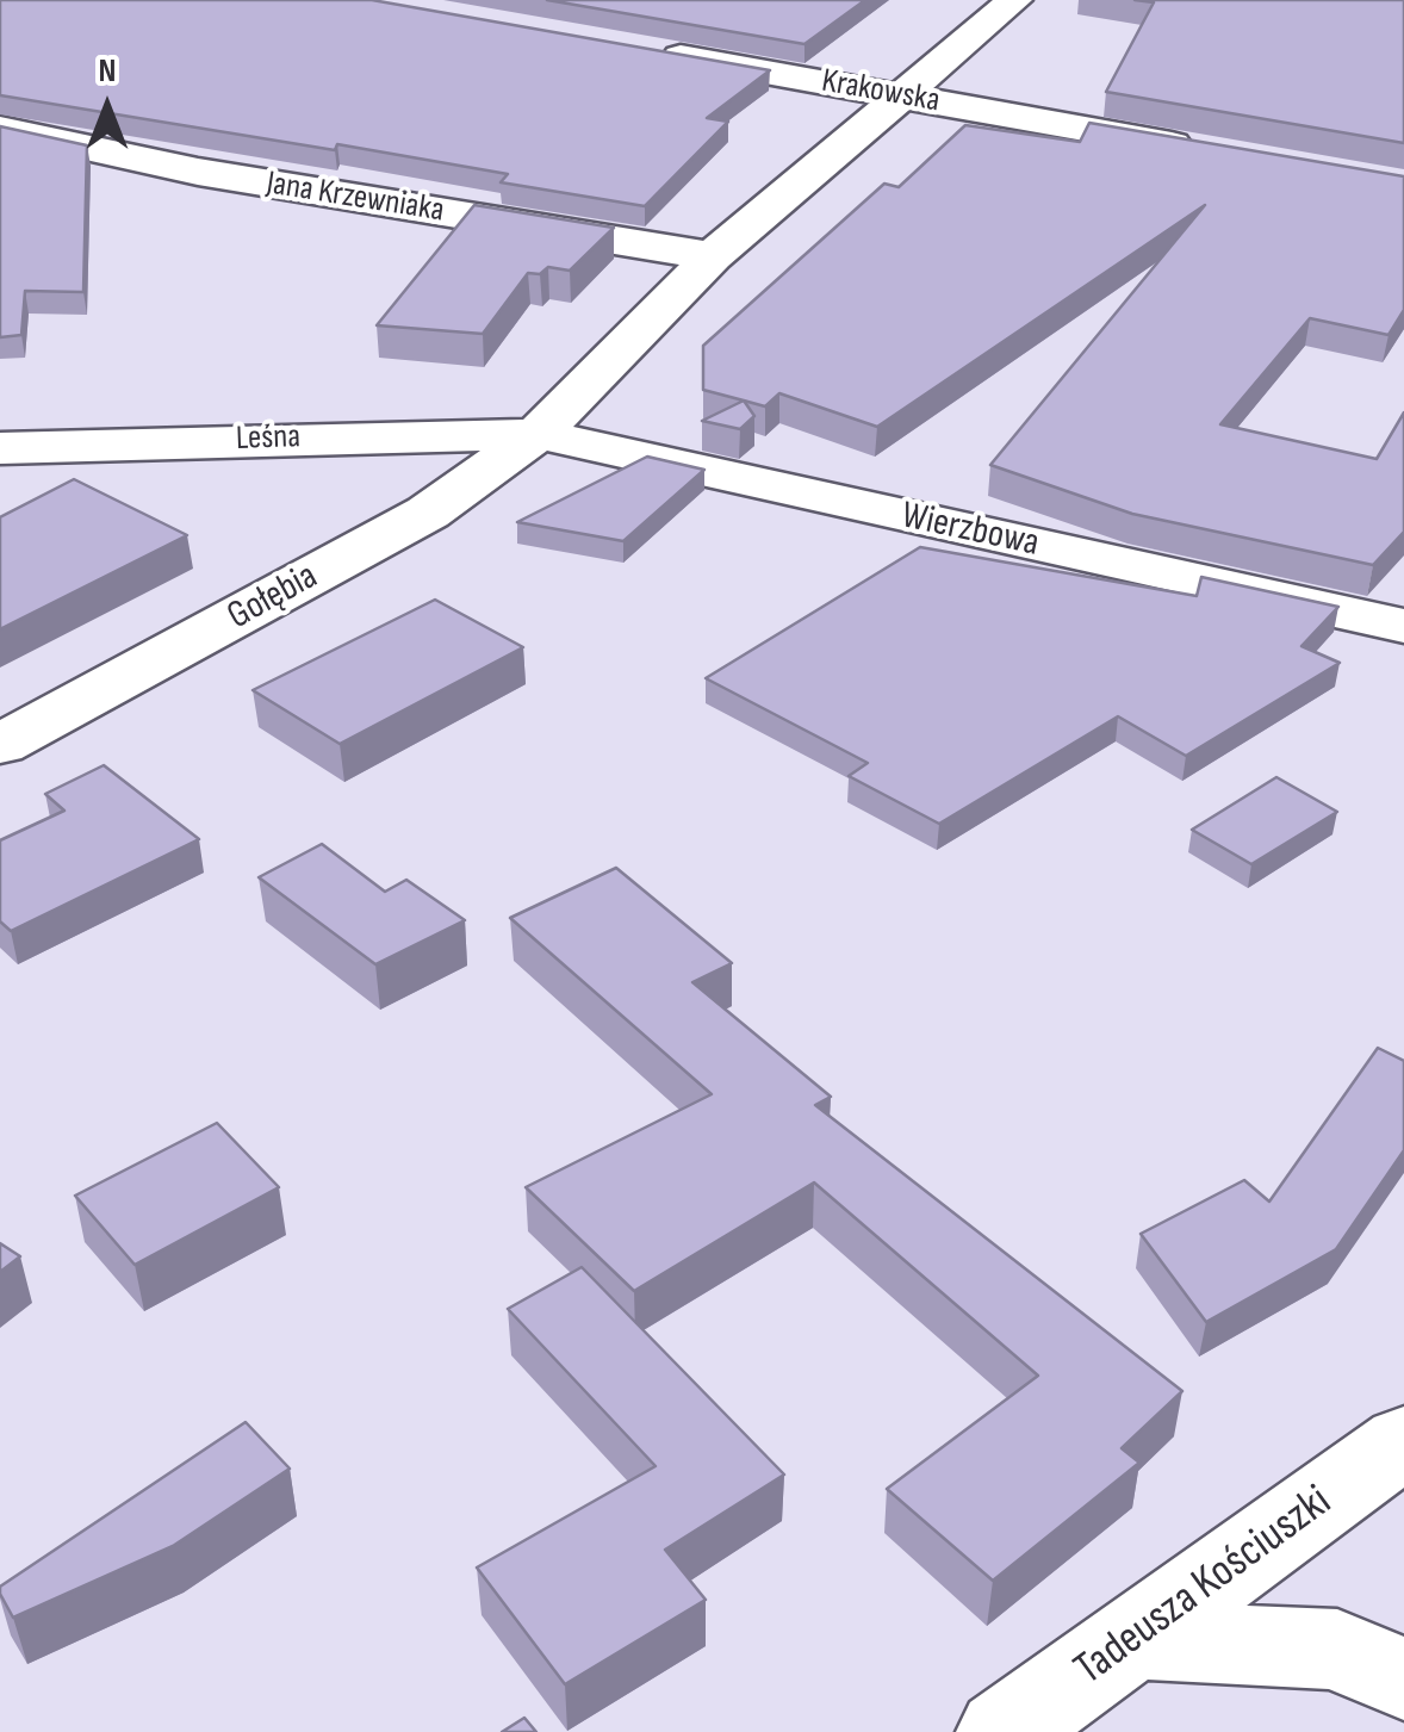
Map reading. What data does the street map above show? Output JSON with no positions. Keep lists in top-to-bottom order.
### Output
{
  "streets": {
    "street": [
      "Krakowska",
      "Jana Krzewniaka",
      "Leśna",
      "Wierzbowa",
      "Gołębia",
      "Tadeusza Kościuszki"
    ]
  },
  "crossings": [
    ["Jana Krzewniaka", "Gołębia"],
    ["Leśna", "Wierzbowa"],
    ["Leśna", "Gołębia"],
    ["Wierzbowa", "Gołębia"]
  ],
  "north": "top"
}
